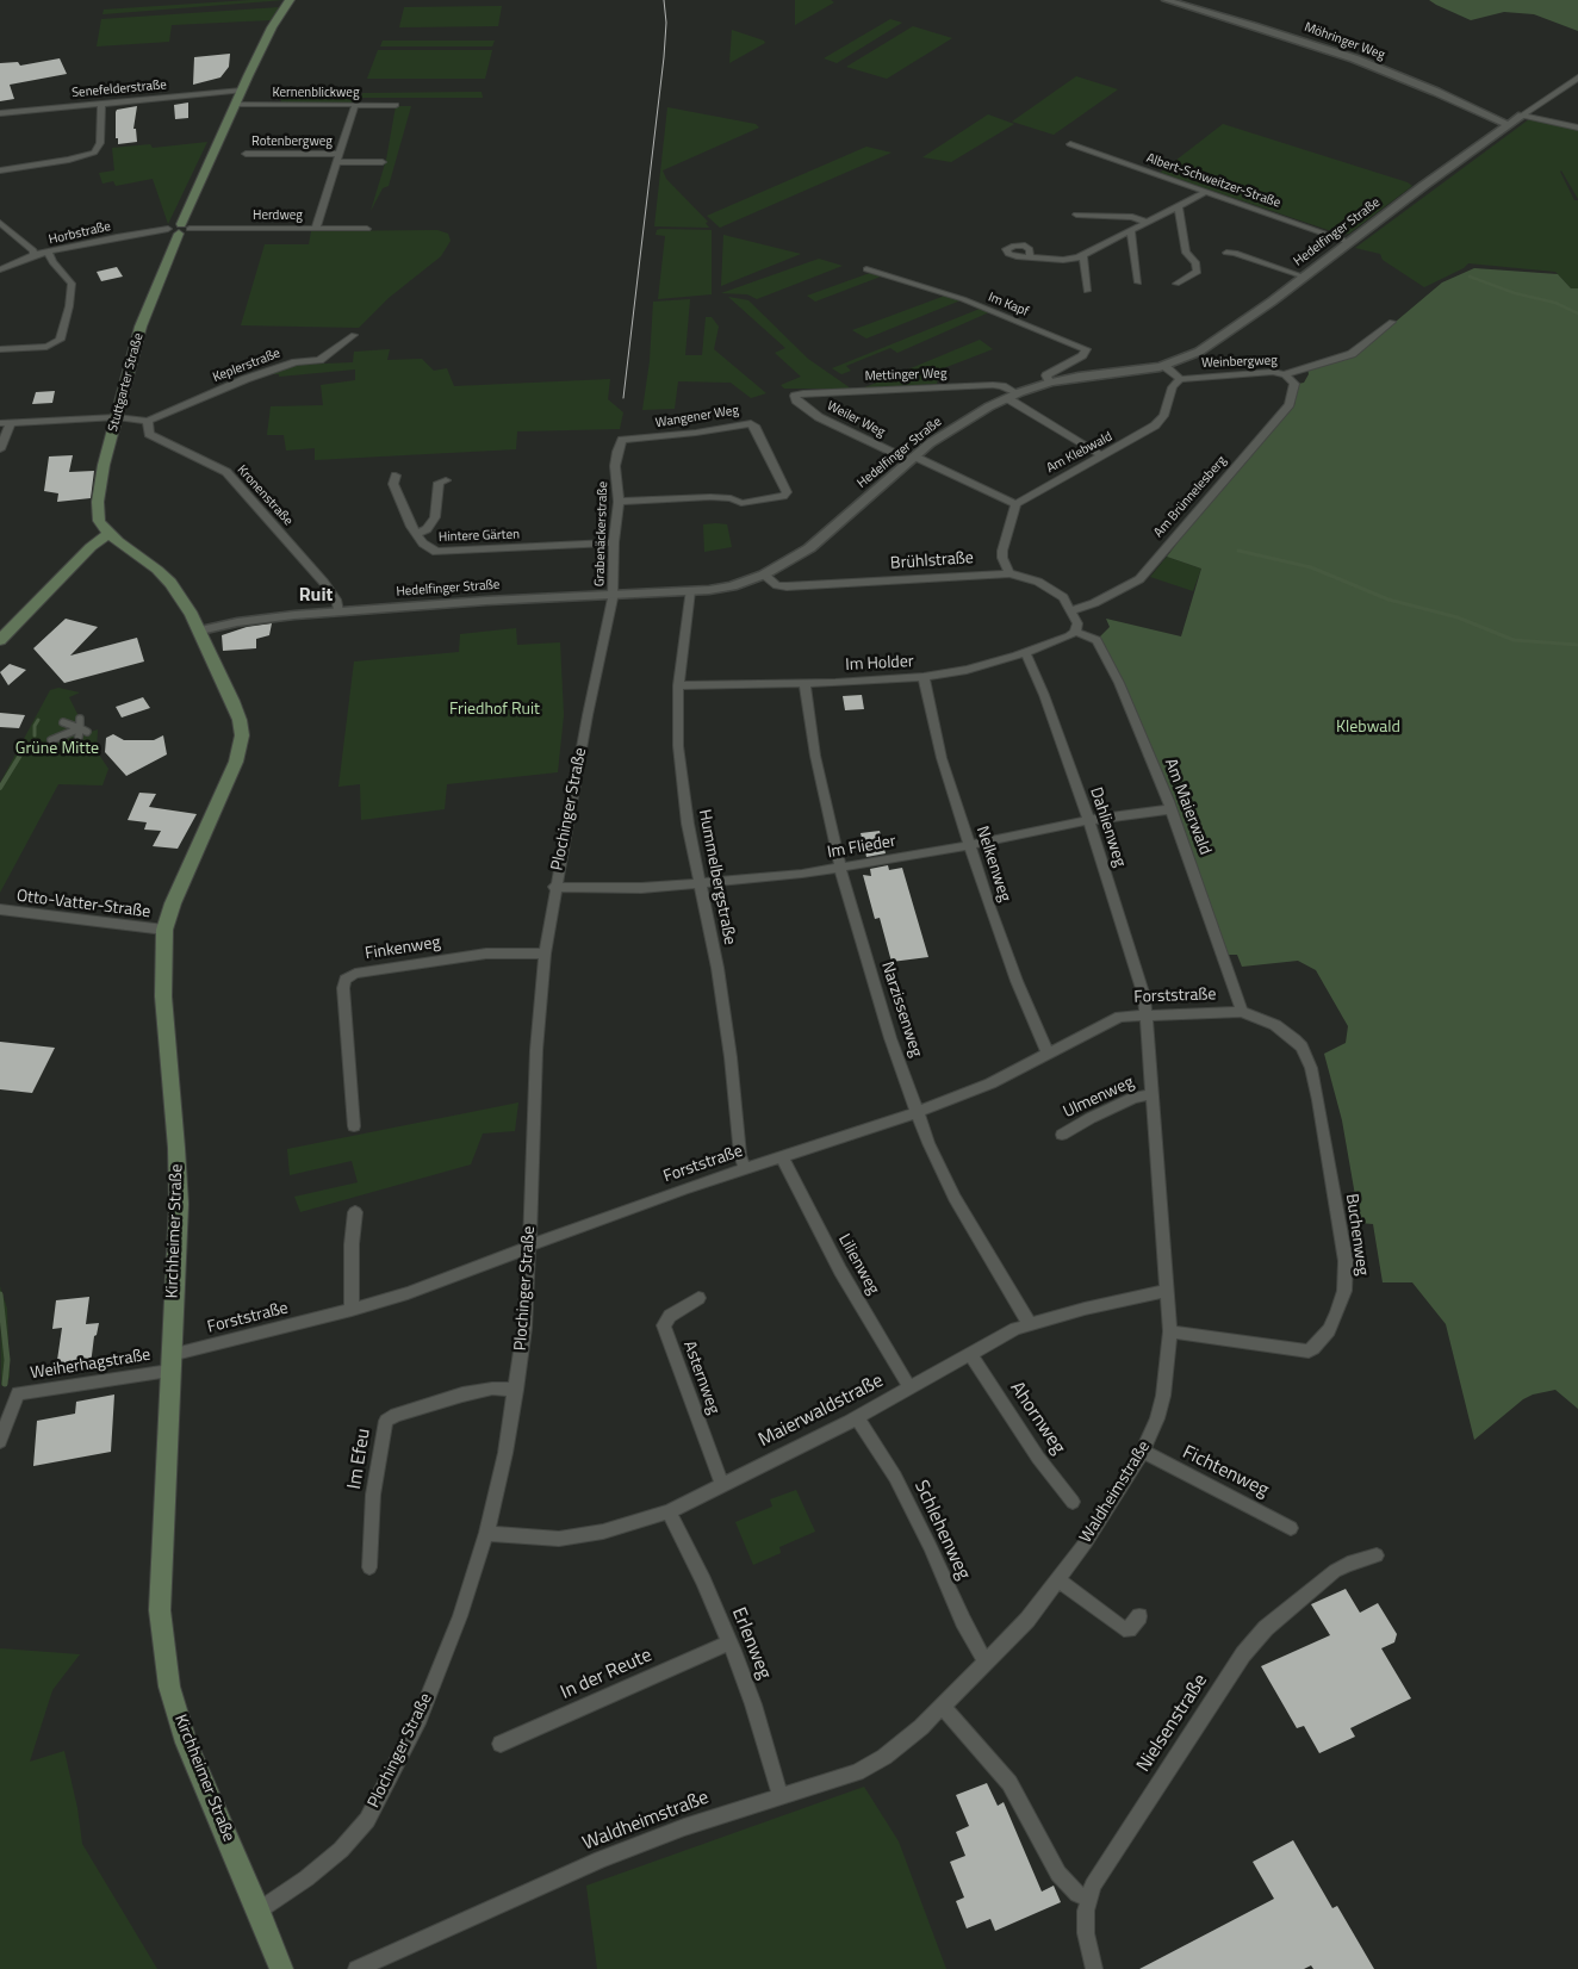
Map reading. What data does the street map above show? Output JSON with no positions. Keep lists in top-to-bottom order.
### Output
{
  "streets": {
    "main road": ["Stuttgarter Straße", "Kirchheimer Straße"],
    "street": [
      "Möhringer Weg",
      "Senefelderstraße",
      "Kernenblickweg",
      "Rotenbergweg",
      "Albert-Schweitzer-Straße",
      "Herdweg",
      "Hedelfinger Straße",
      "Horbstraße",
      "Im Kapf",
      "Weinbergweg",
      "Keplerstraße",
      "Mettinger Weg",
      "Wangener Weg",
      "Weiler Weg",
      "Am Klebwald",
      "Kronenstraße",
      "Am Brünnelesberg",
      "Grabenäckerstraße",
      "Hintere Gärten",
      "Brühlstraße",
      "Im Holder",
      "Am Maierwald",
      "Plochinger Straße",
      "Dahlienweg",
      "Im Flieder",
      "Nelkenweg",
      "Hummelbergstraße",
      "Otto-Vatter-Straße",
      "Finkenweg",
      "Forststraße",
      "Narzissenweg",
      "Ulmenweg",
      "Buchenweg",
      "Lilienweg",
      "Weiherhagstraße",
      "Asternweg",
      "Maierwaldstraße",
      "Ahornweg",
      "Im Efeu",
      "Fichtenweg",
      "Waldheimstraße",
      "Schlehenweg",
      "Erlenweg",
      "In der Reute",
      "Nielsenstraße"
    ]
  },
  "crossings": [
    ["Möhringer Weg", "Hedelfinger Straße"],
    ["Senefelderstraße", "Stuttgarter Straße"],
    ["Kernenblickweg", "Stuttgarter Straße"],
    ["Albert-Schweitzer-Straße", "Hedelfinger Straße"],
    ["Herdweg", "Horbstraße"],
    ["Herdweg", "Stuttgarter Straße"],
    ["Hedelfinger Straße", "Im Kapf"],
    ["Hedelfinger Straße", "Mettinger Weg"],
    ["Hedelfinger Straße", "Weiler Weg"],
    ["Hedelfinger Straße", "Kronenstraße"],
    ["Hedelfinger Straße", "Grabenäckerstraße"],
    ["Hedelfinger Straße", "Brühlstraße"],
    ["Hedelfinger Straße", "Plochinger Straße"],
    ["Hedelfinger Straße", "Hummelbergstraße"],
    ["Hedelfinger Straße", "Kirchheimer Straße"],
    ["Horbstraße", "Stuttgarter Straße"],
    ["Weinbergweg", "Am Klebwald"],
    ["Weinbergweg", "Am Brünnelesberg"],
    ["Keplerstraße", "Kronenstraße"],
    ["Mettinger Weg", "Weiler Weg"],
    ["Mettinger Weg", "Am Klebwald"],
    ["Stuttgarter Straße", "Kirchheimer Straße"],
    ["Wangener Weg", "Grabenäckerstraße"],
    ["Weiler Weg", "Am Klebwald"],
    ["Am Brünnelesberg", "Brühlstraße"],
    ["Grabenäckerstraße", "Hintere Gärten"],
    ["Grabenäckerstraße", "Plochinger Straße"],
    ["Im Holder", "Am Maierwald"],
    ["Im Holder", "Dahlienweg"],
    ["Im Holder", "Nelkenweg"],
    ["Im Holder", "Hummelbergstraße"],
    ["Im Holder", "Narzissenweg"],
    ["Am Maierwald", "Im Flieder"],
    ["Am Maierwald", "Forststraße"],
    ["Am Maierwald", "Buchenweg"],
    ["Plochinger Straße", "Im Flieder"],
    ["Plochinger Straße", "Finkenweg"],
    ["Plochinger Straße", "Forststraße"],
    ["Plochinger Straße", "Kirchheimer Straße"],
    ["Plochinger Straße", "Maierwaldstraße"],
    ["Plochinger Straße", "Im Efeu"],
    ["Dahlienweg", "Im Flieder"],
    ["Dahlienweg", "Forststraße"],
    ["Dahlienweg", "Waldheimstraße"],
    ["Im Flieder", "Nelkenweg"],
    ["Im Flieder", "Hummelbergstraße"],
    ["Im Flieder", "Narzissenweg"],
    ["Nelkenweg", "Forststraße"],
    ["Hummelbergstraße", "Forststraße"],
    ["Otto-Vatter-Straße", "Kirchheimer Straße"],
    ["Forststraße", "Narzissenweg"],
    ["Forststraße", "Kirchheimer Straße"],
    ["Forststraße", "Buchenweg"],
    ["Forststraße", "Lilienweg"],
    ["Forststraße", "Weiherhagstraße"],
    ["Forststraße", "Waldheimstraße"],
    ["Narzissenweg", "Maierwaldstraße"],
    ["Ulmenweg", "Waldheimstraße"],
    ["Kirchheimer Straße", "Weiherhagstraße"],
    ["Buchenweg", "Waldheimstraße"],
    ["Lilienweg", "Maierwaldstraße"],
    ["Asternweg", "Maierwaldstraße"],
    ["Maierwaldstraße", "Ahornweg"],
    ["Maierwaldstraße", "Waldheimstraße"],
    ["Maierwaldstraße", "Schlehenweg"],
    ["Maierwaldstraße", "Erlenweg"],
    ["Fichtenweg", "Waldheimstraße"],
    ["Waldheimstraße", "Schlehenweg"],
    ["Waldheimstraße", "Erlenweg"],
    ["Erlenweg", "In der Reute"]
  ],
  "districts": ["Ruit"],
  "parks": ["Friedhof Ruit", "Klebwald", "Grüne Mitte"]
}
